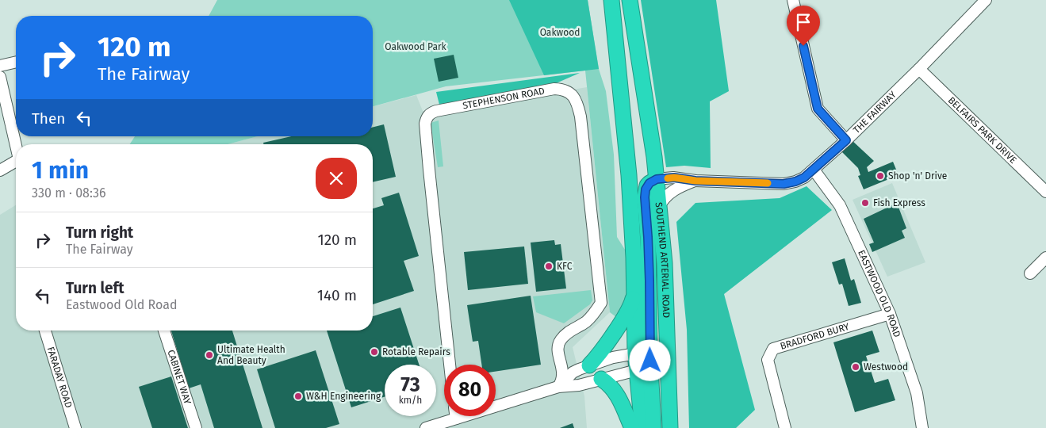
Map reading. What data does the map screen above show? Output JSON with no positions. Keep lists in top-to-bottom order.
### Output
{
  "streets": {
    "highway": ["SOUTHEND ARTERIAL ROAD"],
    "street": [
      "STEPHENSON ROAD",
      "THE FAIRWAY",
      "BELFAIRS PARK DRIVE",
      "EASTWOOD OLD ROAD",
      "BRADFORD BURY",
      "FARADAY ROAD",
      "CABINET WAY"
    ]
  },
  "crossings": [
    ["THE FAIRWAY", "BELFAIRS PARK DRIVE"],
    ["THE FAIRWAY", "SOUTHEND ARTERIAL ROAD"],
    ["THE FAIRWAY", "EASTWOOD OLD ROAD"],
    ["EASTWOOD OLD ROAD", "BRADFORD BURY"]
  ],
  "parks": ["Oakwood", "Oakwood Park"],
  "places": [
    "Shop 'n' Drive",
    "Fish Express",
    "KFC",
    "Rotable Repairs",
    "Ultimate Health And Beauty",
    "Westwood",
    "W&H Engineering"
  ],
  "page": {
    "turn": ["120 m", "The Fairway"],
    "then": "Then",
    "heading": ["1 min", "330 m · 08:36"],
    "list": [
      {
        "name": "Turn right",
        "note": "The Fairway",
        "value": "120 m"
      },
      {
        "name": "Turn left",
        "note": "Eastwood Old Road",
        "value": "140 m"
      }
    ],
    "speed": "73 km/h",
    "limit": "80"
  }
}
